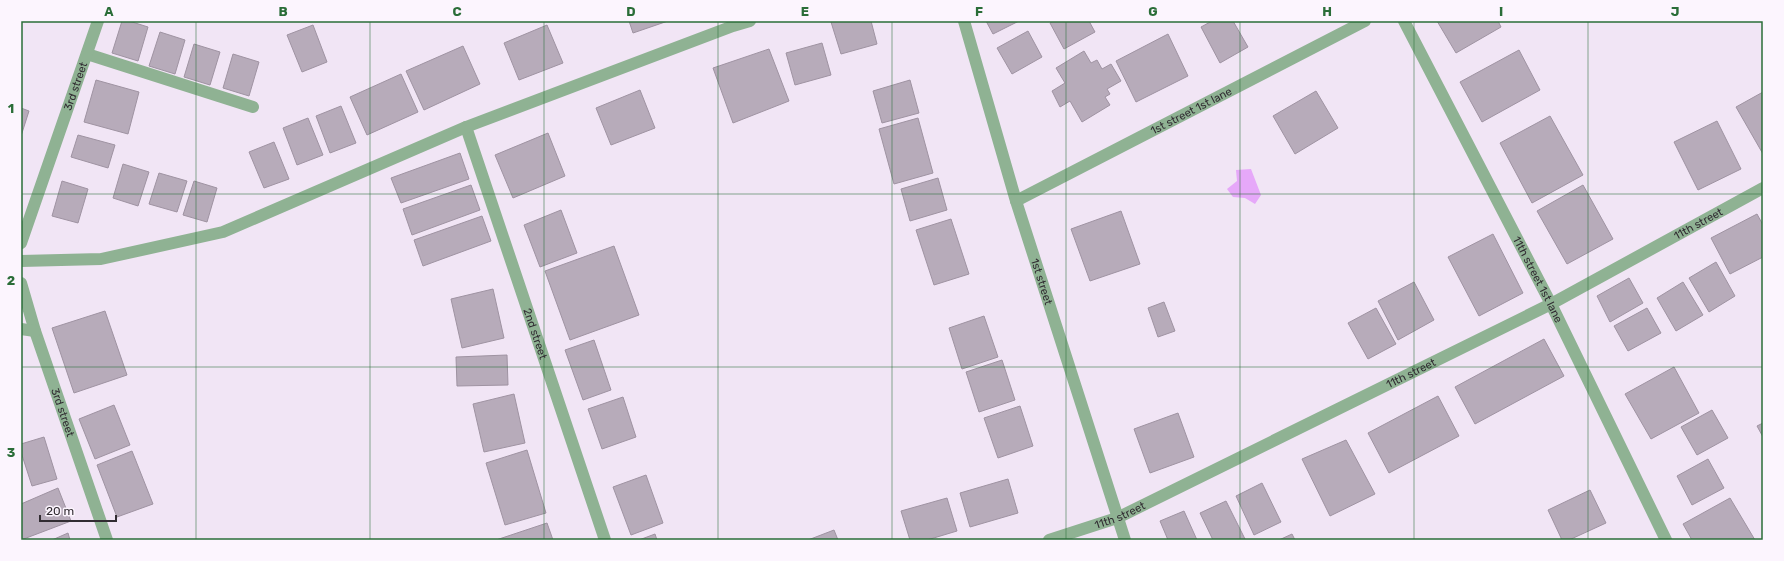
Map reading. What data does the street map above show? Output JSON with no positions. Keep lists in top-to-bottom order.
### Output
{
  "streets": {
    "street": [
      "3rd street",
      "1st street 1st lane",
      "11th street",
      "11th street 1st lane",
      "1st street",
      "2nd street"
    ]
  },
  "crossings": [
    ["1st street 1st lane", "1st street"],
    ["11th street", "11th street 1st lane"],
    ["11th street", "1st street"]
  ],
  "scale_bar": "20 m",
  "grid": {
    "columns": [
      "A",
      "B",
      "C",
      "D",
      "E",
      "F",
      "G",
      "H",
      "I",
      "J"
    ],
    "rows": ["1", "2", "3"]
  }
}
